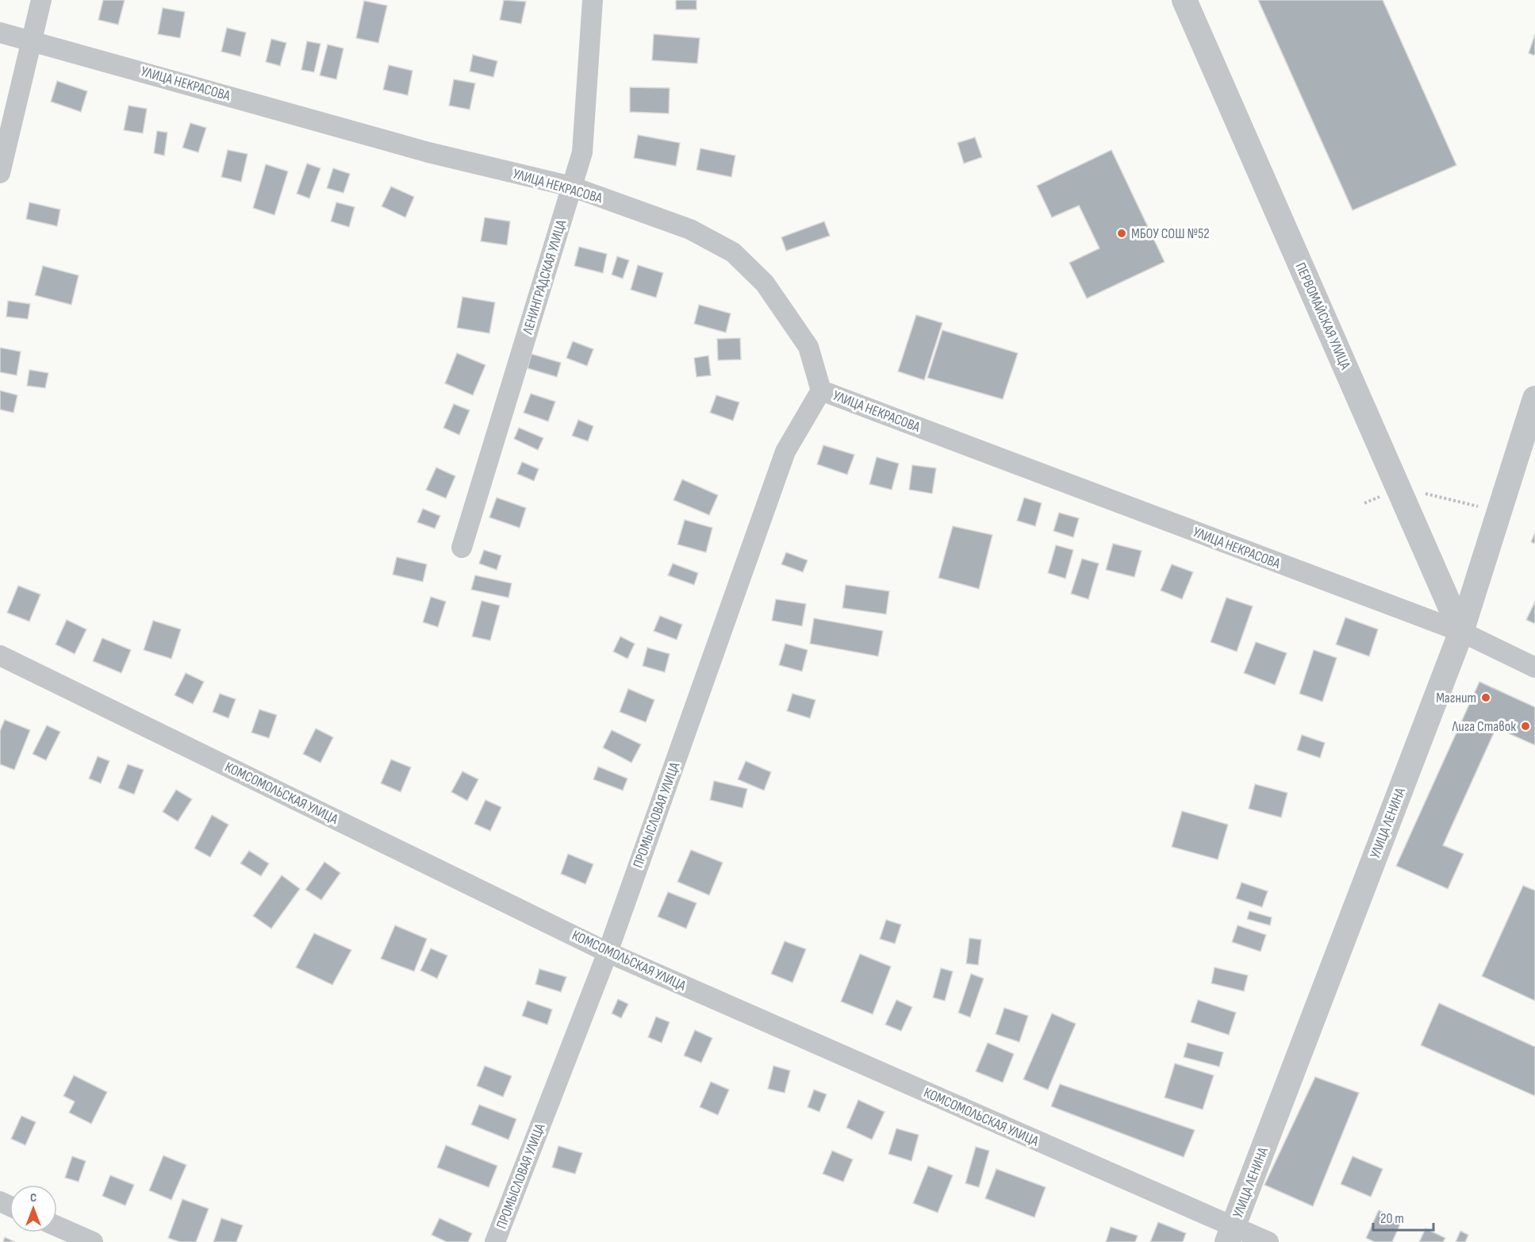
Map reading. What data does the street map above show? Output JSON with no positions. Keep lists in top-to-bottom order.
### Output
{
  "streets": {
    "street": [
      "УЛИЦА НЕКРАСОВА",
      "ЛЕНИНГРАДСКАЯ УЛИЦА",
      "ПЕРВОМАЙСКАЯ УЛИЦА",
      "КОМСОМОЛЬСКАЯ УЛИЦА",
      "ПРОМЫСЛОВАЯ УЛИЦА",
      "УЛИЦА ЛЕНИНА"
    ]
  },
  "crossings": [
    ["УЛИЦА НЕКРАСОВА", "ЛЕНИНГРАДСКАЯ УЛИЦА"],
    ["УЛИЦА НЕКРАСОВА", "ПЕРВОМАЙСКАЯ УЛИЦА"],
    ["УЛИЦА НЕКРАСОВА", "ПРОМЫСЛОВАЯ УЛИЦА"],
    ["УЛИЦА НЕКРАСОВА", "УЛИЦА ЛЕНИНА"],
    ["ПЕРВОМАЙСКАЯ УЛИЦА", "УЛИЦА ЛЕНИНА"],
    ["КОМСОМОЛЬСКАЯ УЛИЦА", "ПРОМЫСЛОВАЯ УЛИЦА"],
    ["КОМСОМОЛЬСКАЯ УЛИЦА", "УЛИЦА ЛЕНИНА"]
  ],
  "places": ["МБОУ СОШ №52", "Магнит", "Лига Ставок"],
  "scale_bar": "20 m",
  "north": "top"
}
